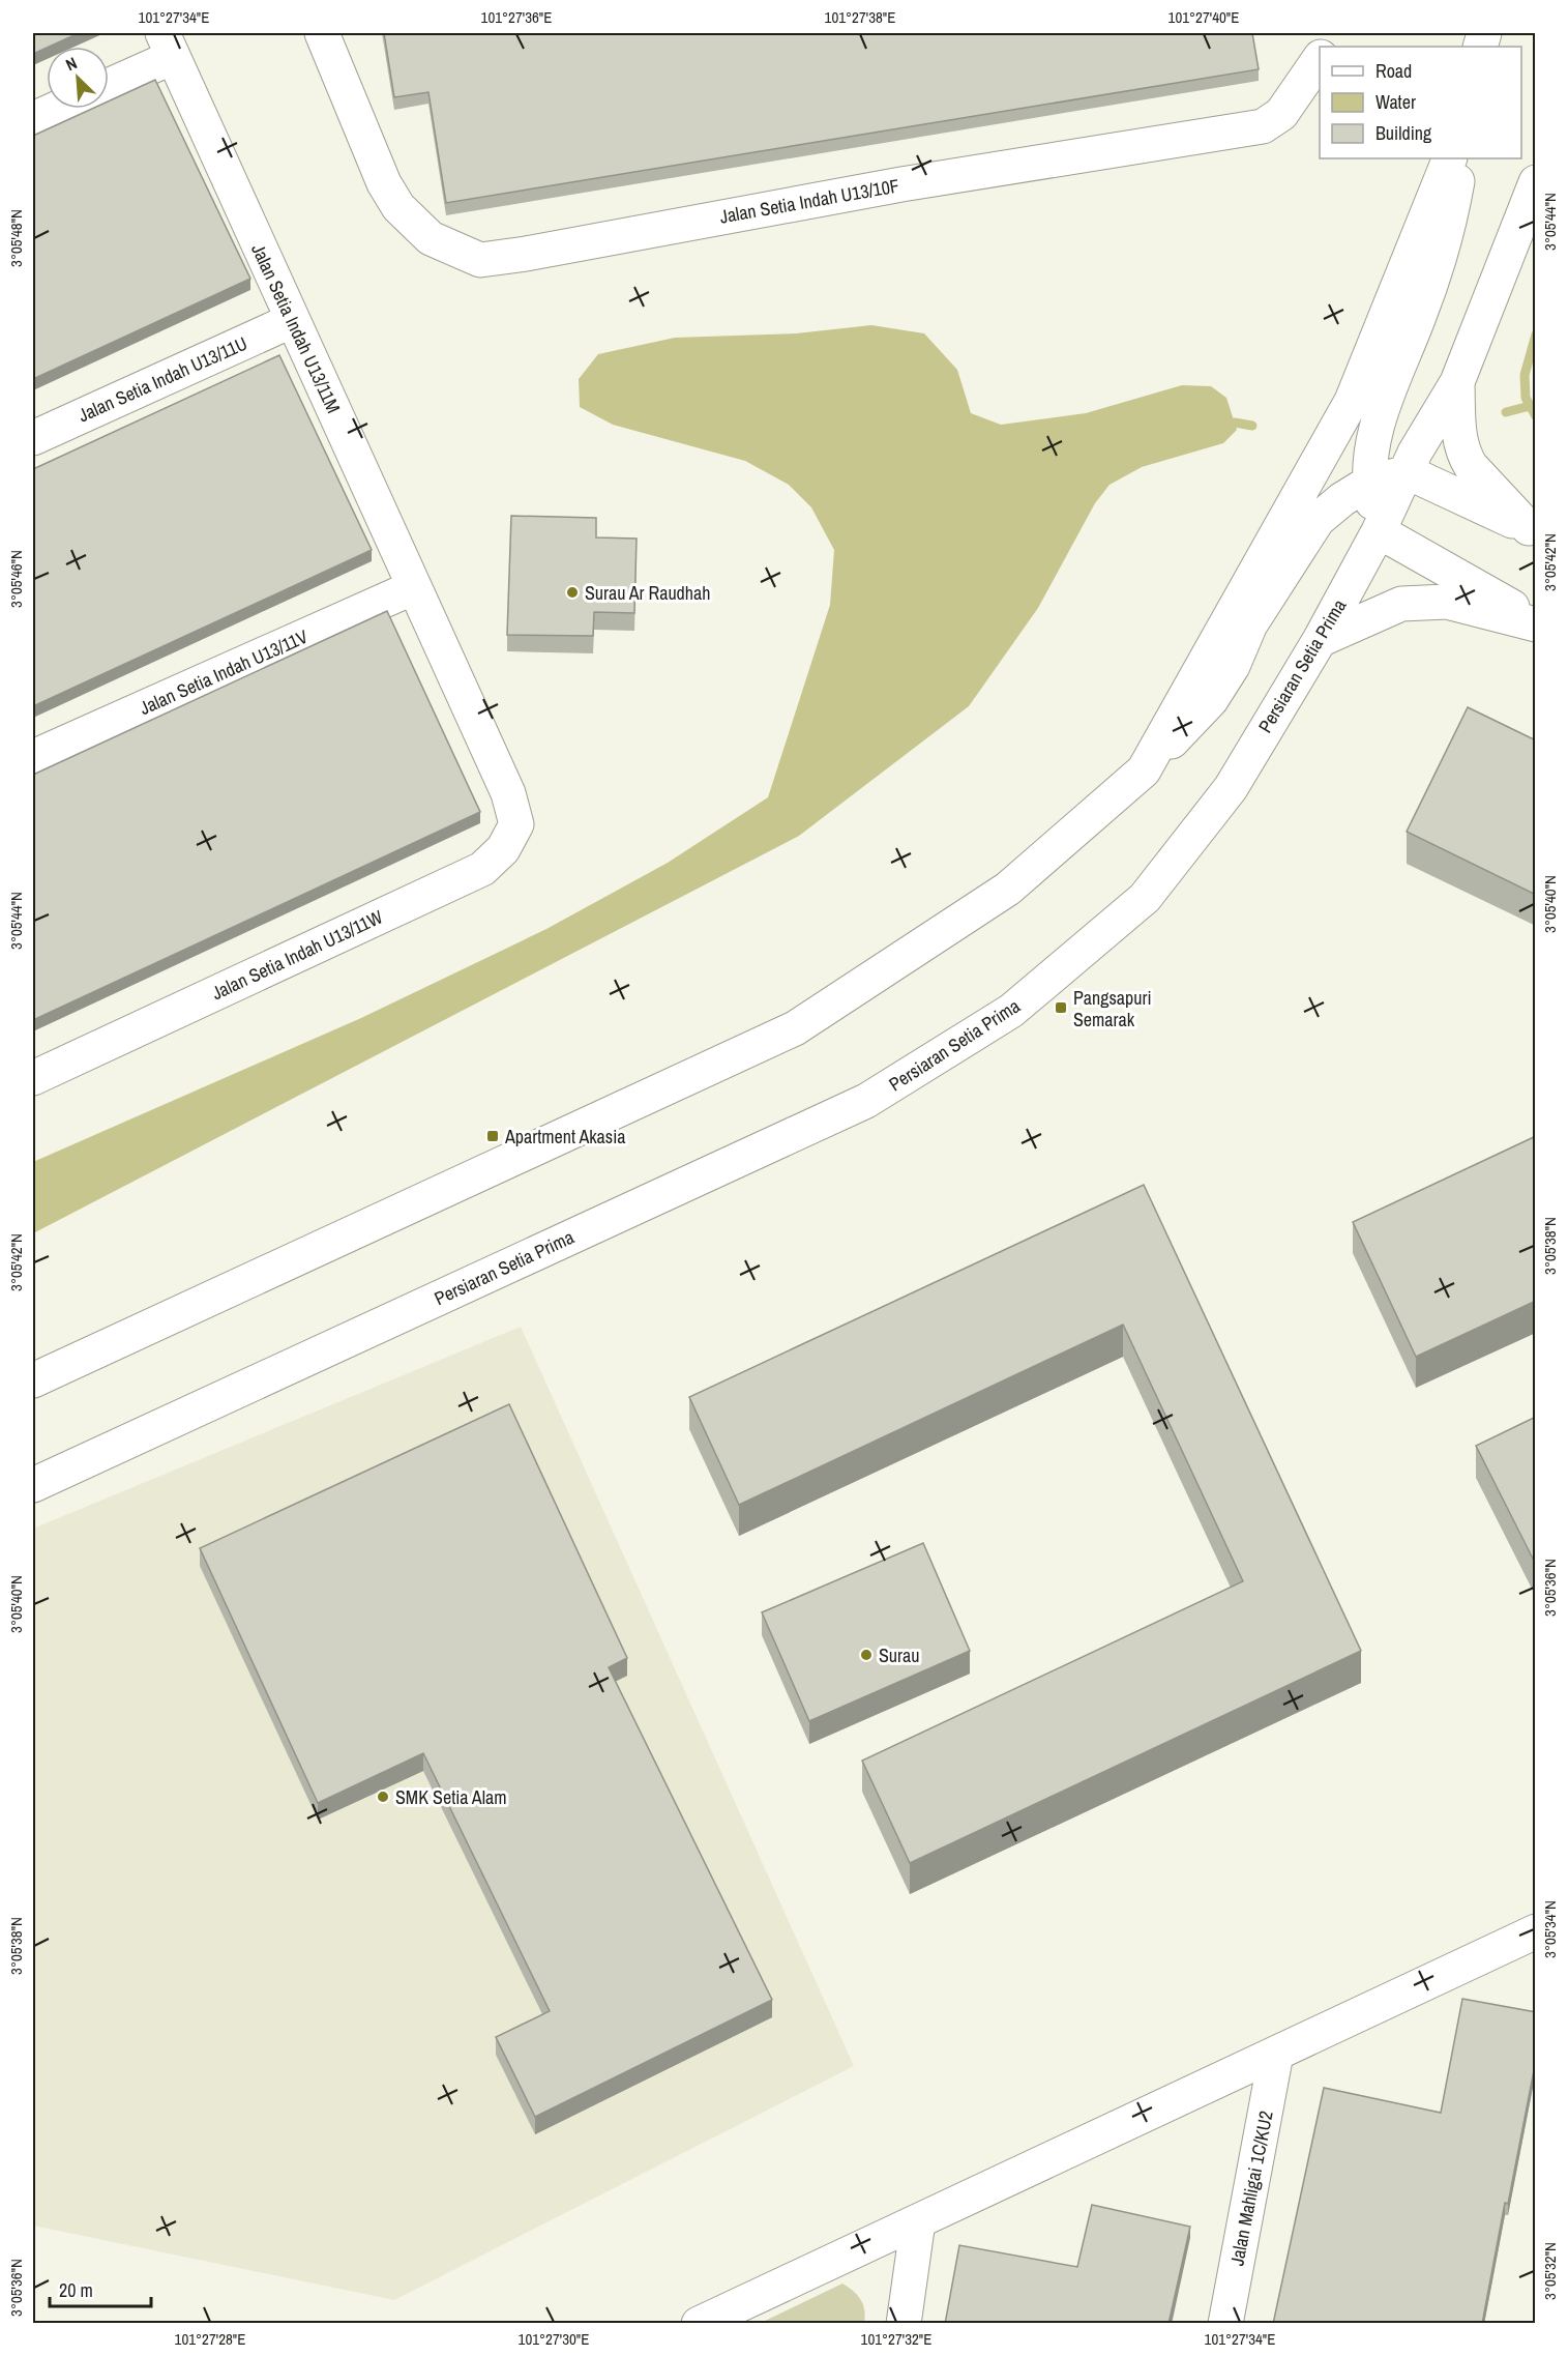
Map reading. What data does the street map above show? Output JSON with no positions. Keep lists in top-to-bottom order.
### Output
{
  "streets": {
    "street": [
      "Jalan Setia Indah U13/10F",
      "Jalan Setia Indah U13/11M",
      "Jalan Setia Indah U13/11U",
      "Persiaran Setia Prima",
      "Jalan Setia Indah U13/11V",
      "Jalan Setia Indah U13/11W",
      "Jalan Mahligai 1C/KU2"
    ]
  },
  "crossings": [
    ["Jalan Setia Indah U13/11M", "Jalan Setia Indah U13/11U"],
    ["Jalan Setia Indah U13/11M", "Jalan Setia Indah U13/11V"],
    ["Jalan Setia Indah U13/11M", "Jalan Setia Indah U13/11W"]
  ],
  "places": {
    "other": ["Surau Ar Raudhah", "Surau", "SMK Setia Alam"],
    "transit": ["Pangsapuri Semarak", "Apartment Akasia"]
  },
  "legend": ["Road", "Water", "Building"],
  "scale_bar": "20 m",
  "north": "top left",
  "coordinates": [
    "101°27'34\"E",
    "101°27'36\"E",
    "101°27'38\"E",
    "101°27'40\"E",
    "3°05'44\"N",
    "3°05'48\"N",
    "3°05'42\"N",
    "3°05'46\"N",
    "3°05'40\"N",
    "3°05'38\"N",
    "3°05'36\"N",
    "3°05'34\"N",
    "3°05'32\"N",
    "101°27'28\"E",
    "101°27'30\"E",
    "101°27'32\"E"
  ]
}
